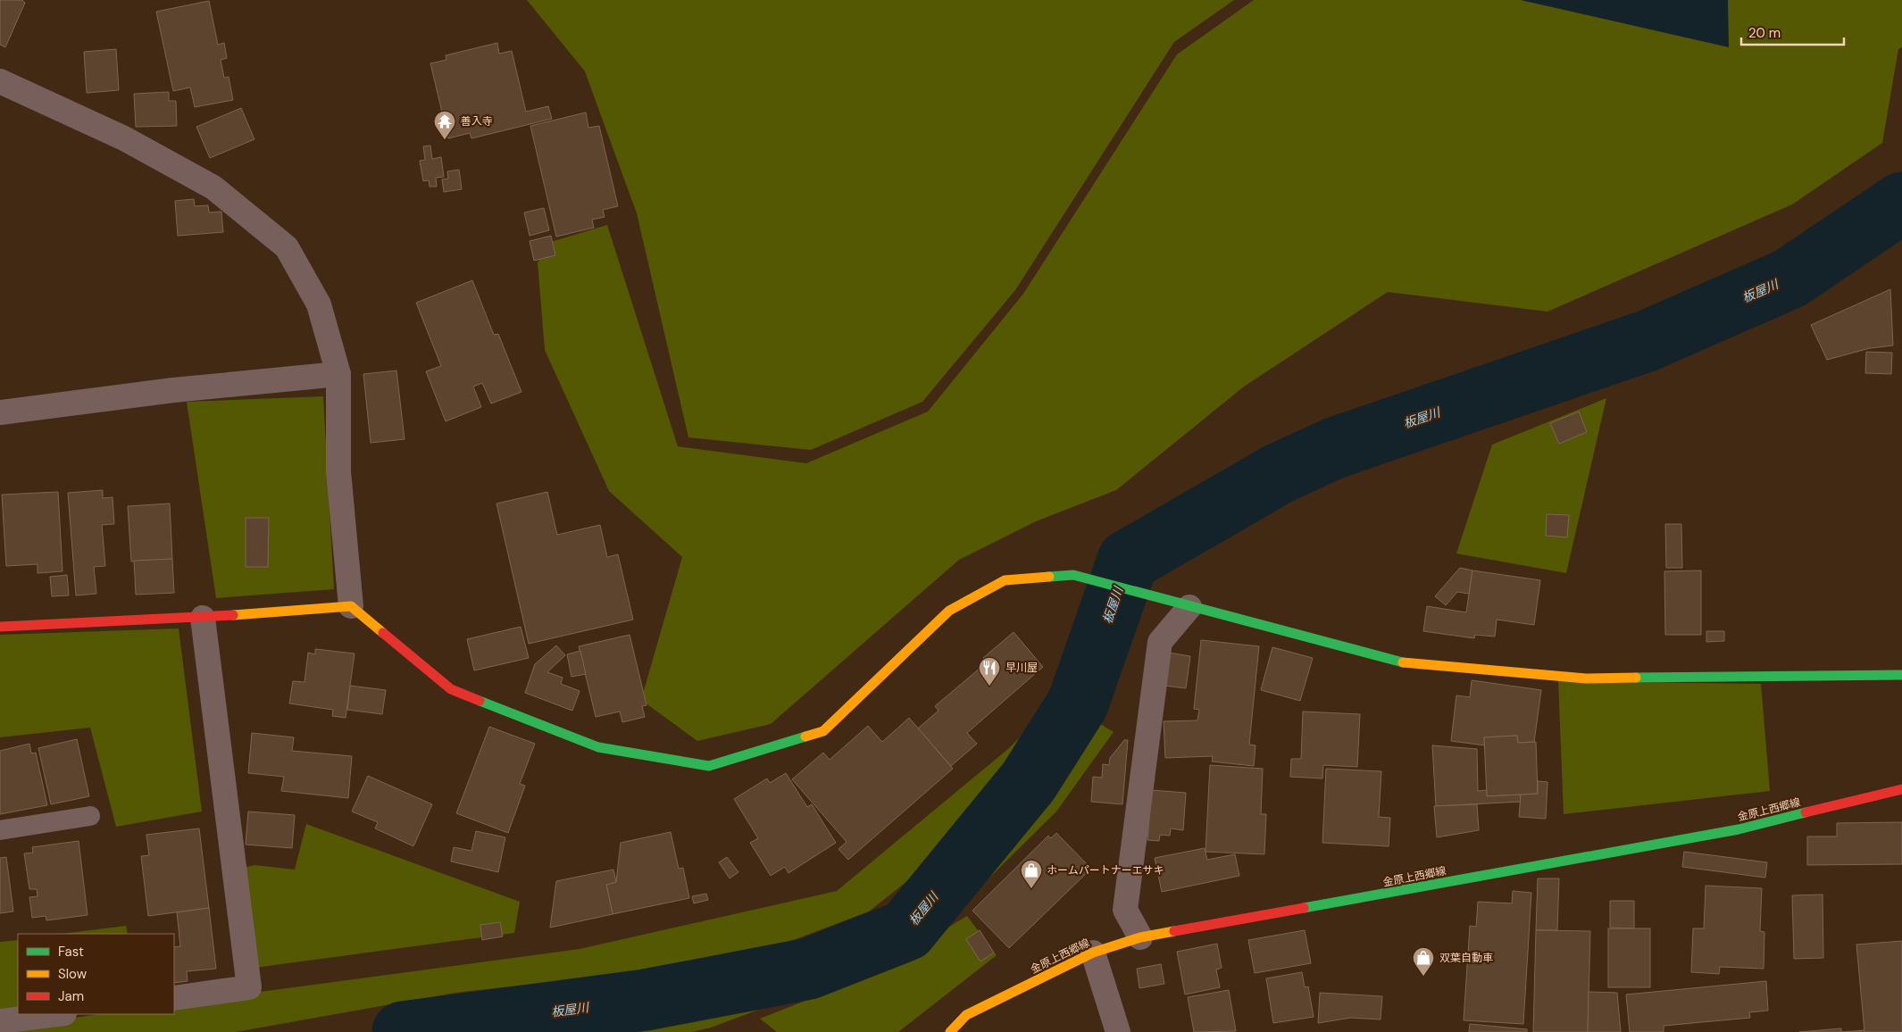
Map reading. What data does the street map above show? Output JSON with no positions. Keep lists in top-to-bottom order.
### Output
{
  "streets": {
    "street": ["金原上西郷線"]
  },
  "water": ["板屋川"],
  "places": {
    "temple": ["善入寺"],
    "restaurant": ["早川屋"],
    "shop": ["ホームパートナーエサキ", "双葉自動車"]
  },
  "legend": ["Fast", "Slow", "Jam"],
  "scale_bar": "20 m"
}
